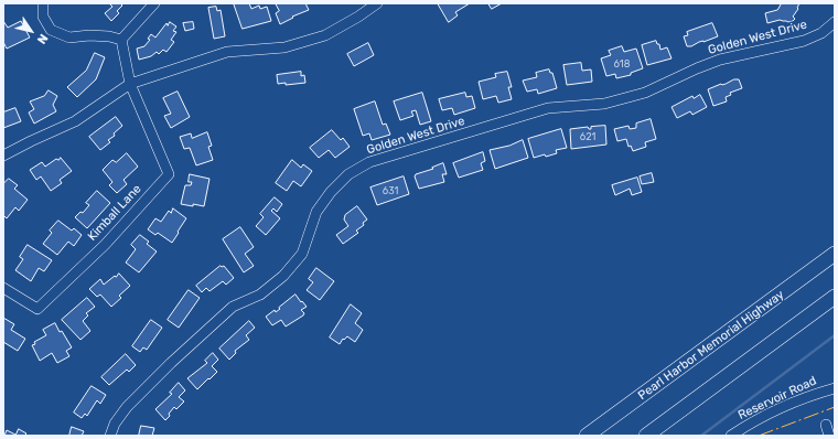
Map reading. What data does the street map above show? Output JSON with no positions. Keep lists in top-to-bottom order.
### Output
{
  "streets": {
    "highway": ["Pearl Harbor Memorial Highway"],
    "street": ["Golden West Drive", "Kimball Lane", "Reservoir Road"]
  },
  "house_numbers": ["618", "621", "631"],
  "north": "bottom right"
}
